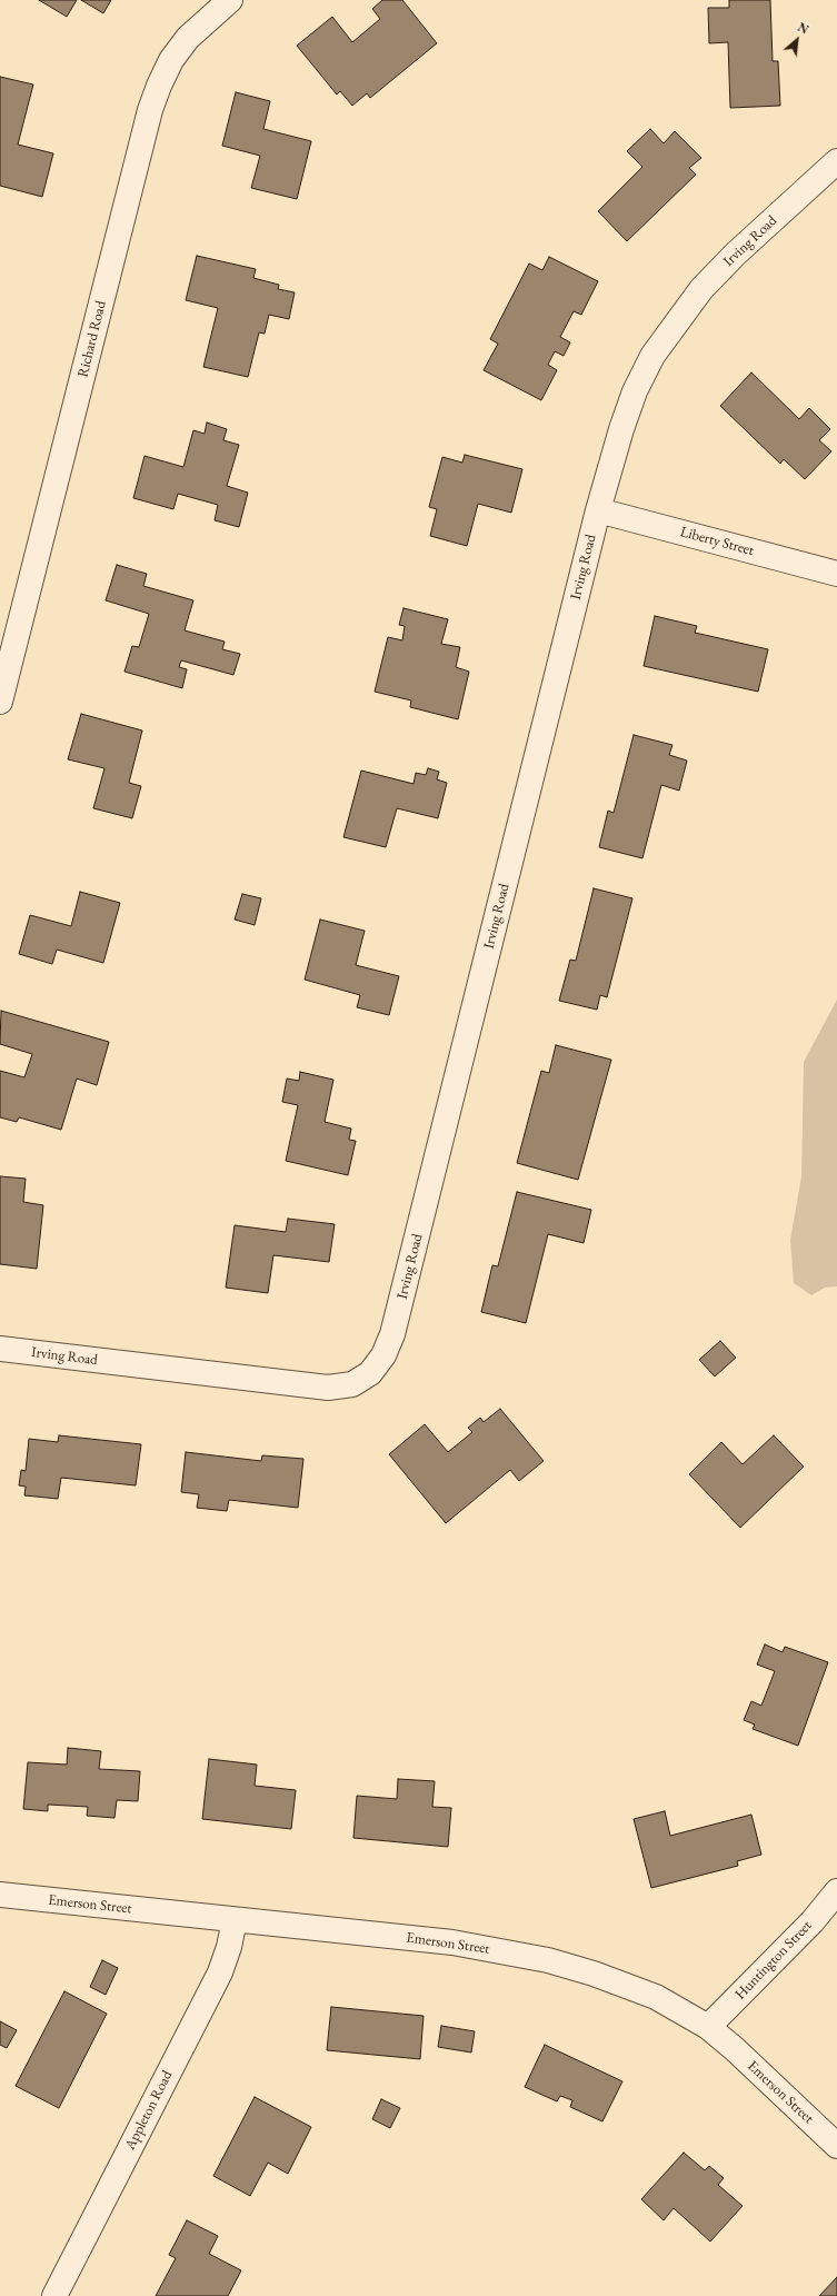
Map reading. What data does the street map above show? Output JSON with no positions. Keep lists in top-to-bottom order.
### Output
{
  "streets": {
    "street": [
      "Irving Road",
      "Richard Road",
      "Liberty Street",
      "Emerson Street",
      "Huntington Street",
      "Appleton Road"
    ]
  },
  "crossings": [
    ["Irving Road", "Liberty Street"],
    ["Emerson Street", "Huntington Street"],
    ["Emerson Street", "Appleton Road"]
  ],
  "north": "top right"
}
